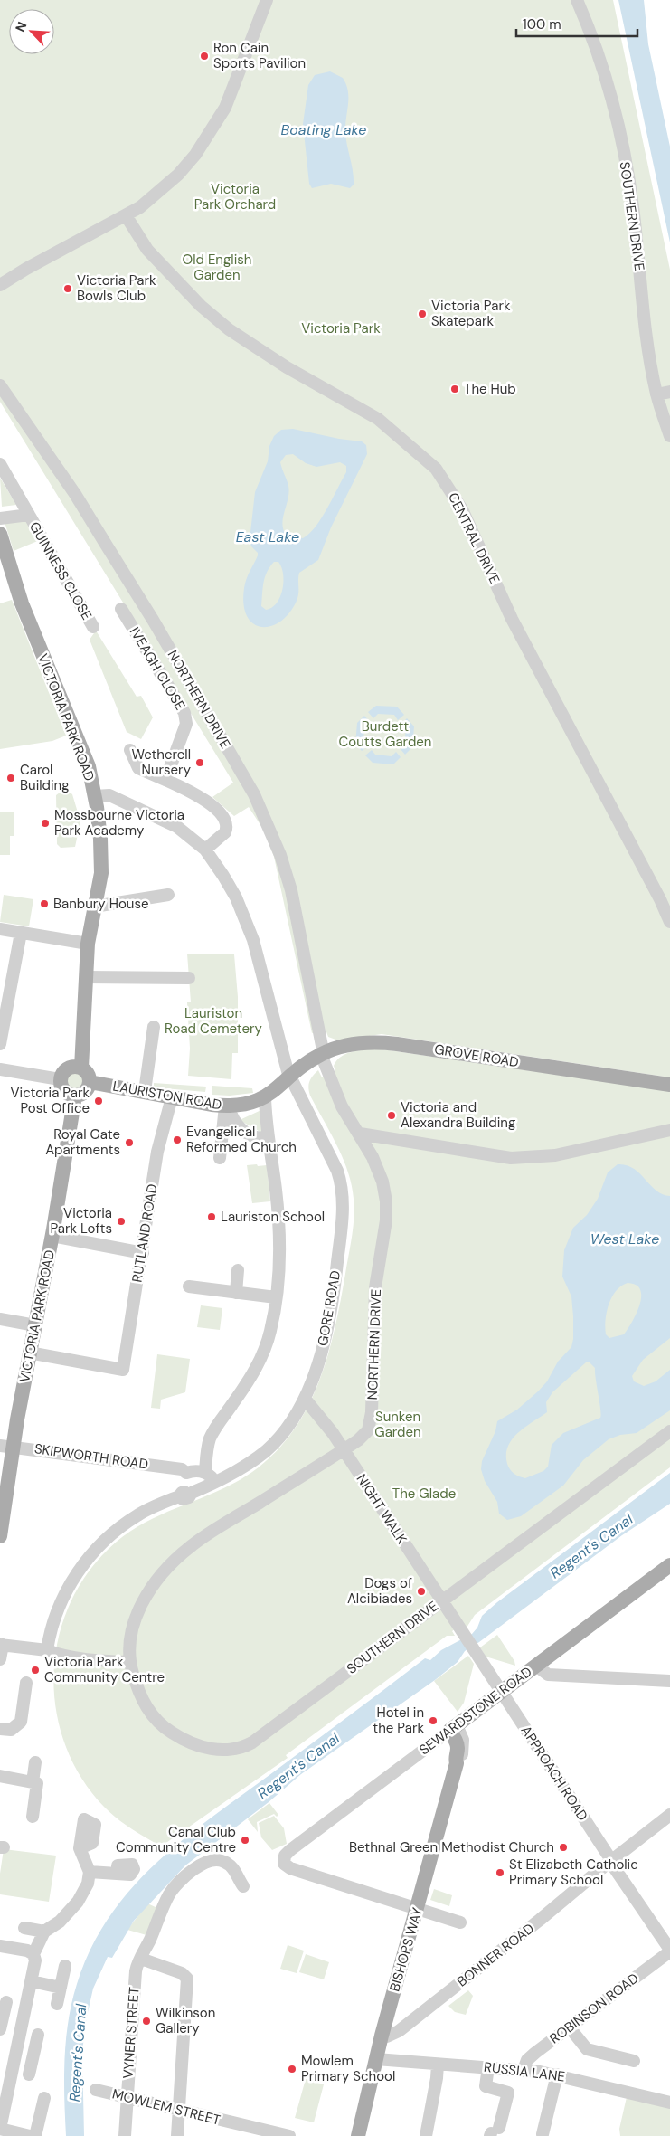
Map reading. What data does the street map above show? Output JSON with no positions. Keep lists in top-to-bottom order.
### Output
{
  "streets": {
    "main road": [
      "VICTORIA PARK ROAD",
      "GROVE ROAD",
      "LAURISTON ROAD",
      "SEWARDSTONE ROAD",
      "BISHOPS WAY"
    ],
    "street": [
      "SOUTHERN DRIVE",
      "CENTRAL DRIVE",
      "GUINNESS CLOSE",
      "IVEAGH CLOSE",
      "NORTHERN DRIVE",
      "RUTLAND ROAD",
      "GORE ROAD",
      "SKIPWORTH ROAD",
      "NIGHT WALK",
      "APPROACH ROAD",
      "BONNER ROAD",
      "ROBINSON ROAD",
      "VYNER STREET",
      "RUSSIA LANE",
      "MOWLEM STREET"
    ]
  },
  "crossings": [
    ["SOUTHERN DRIVE", "NORTHERN DRIVE"],
    ["SOUTHERN DRIVE", "NIGHT WALK"],
    ["NORTHERN DRIVE", "NIGHT WALK"],
    ["VICTORIA PARK ROAD", "LAURISTON ROAD"],
    ["VICTORIA PARK ROAD", "RUTLAND ROAD"],
    ["VICTORIA PARK ROAD", "GORE ROAD"],
    ["VICTORIA PARK ROAD", "SKIPWORTH ROAD"],
    ["GROVE ROAD", "LAURISTON ROAD"],
    ["GROVE ROAD", "GORE ROAD"],
    ["LAURISTON ROAD", "RUTLAND ROAD"],
    ["LAURISTON ROAD", "GORE ROAD"],
    ["GORE ROAD", "NIGHT WALK"],
    ["NIGHT WALK", "APPROACH ROAD"],
    ["SEWARDSTONE ROAD", "APPROACH ROAD"],
    ["SEWARDSTONE ROAD", "BISHOPS WAY"],
    ["APPROACH ROAD", "BONNER ROAD"],
    ["APPROACH ROAD", "ROBINSON ROAD"],
    ["BISHOPS WAY", "BONNER ROAD"],
    ["BISHOPS WAY", "RUSSIA LANE"],
    ["ROBINSON ROAD", "RUSSIA LANE"],
    ["VYNER STREET", "MOWLEM STREET"]
  ],
  "water": [
    "Boating Lake",
    "East Lake",
    "West Lake",
    "Regent's Canal"
  ],
  "parks": [
    "Victoria Park Orchard",
    "Old English Garden",
    "Victoria Park",
    "Burdett Coutts Garden",
    "Lauriston Road Cemetery",
    "Sunken Garden",
    "The Glade"
  ],
  "places": [
    "Ron Cain Sports Pavilion",
    "Victoria Park Bowls Club",
    "Victoria Park Skatepark",
    "The Hub",
    "Wetherell Nursery",
    "Carol Building",
    "Mossbourne Victoria Park Academy",
    "Banbury House",
    "Victoria Park Post Office",
    "Victoria and Alexandra Building",
    "Evangelical Reformed Church",
    "Royal Gate Apartments",
    "Lauriston School",
    "Victoria Park Lofts",
    "Dogs of Alcibiades",
    "Victoria Park Community Centre",
    "Hotel in the Park",
    "Canal Club Community Centre",
    "Bethnal Green Methodist Church",
    "St Elizabeth Catholic Primary School",
    "Wilkinson Gallery",
    "Mowlem Primary School"
  ],
  "scale_bar": "100 m",
  "north": "top left"
}
